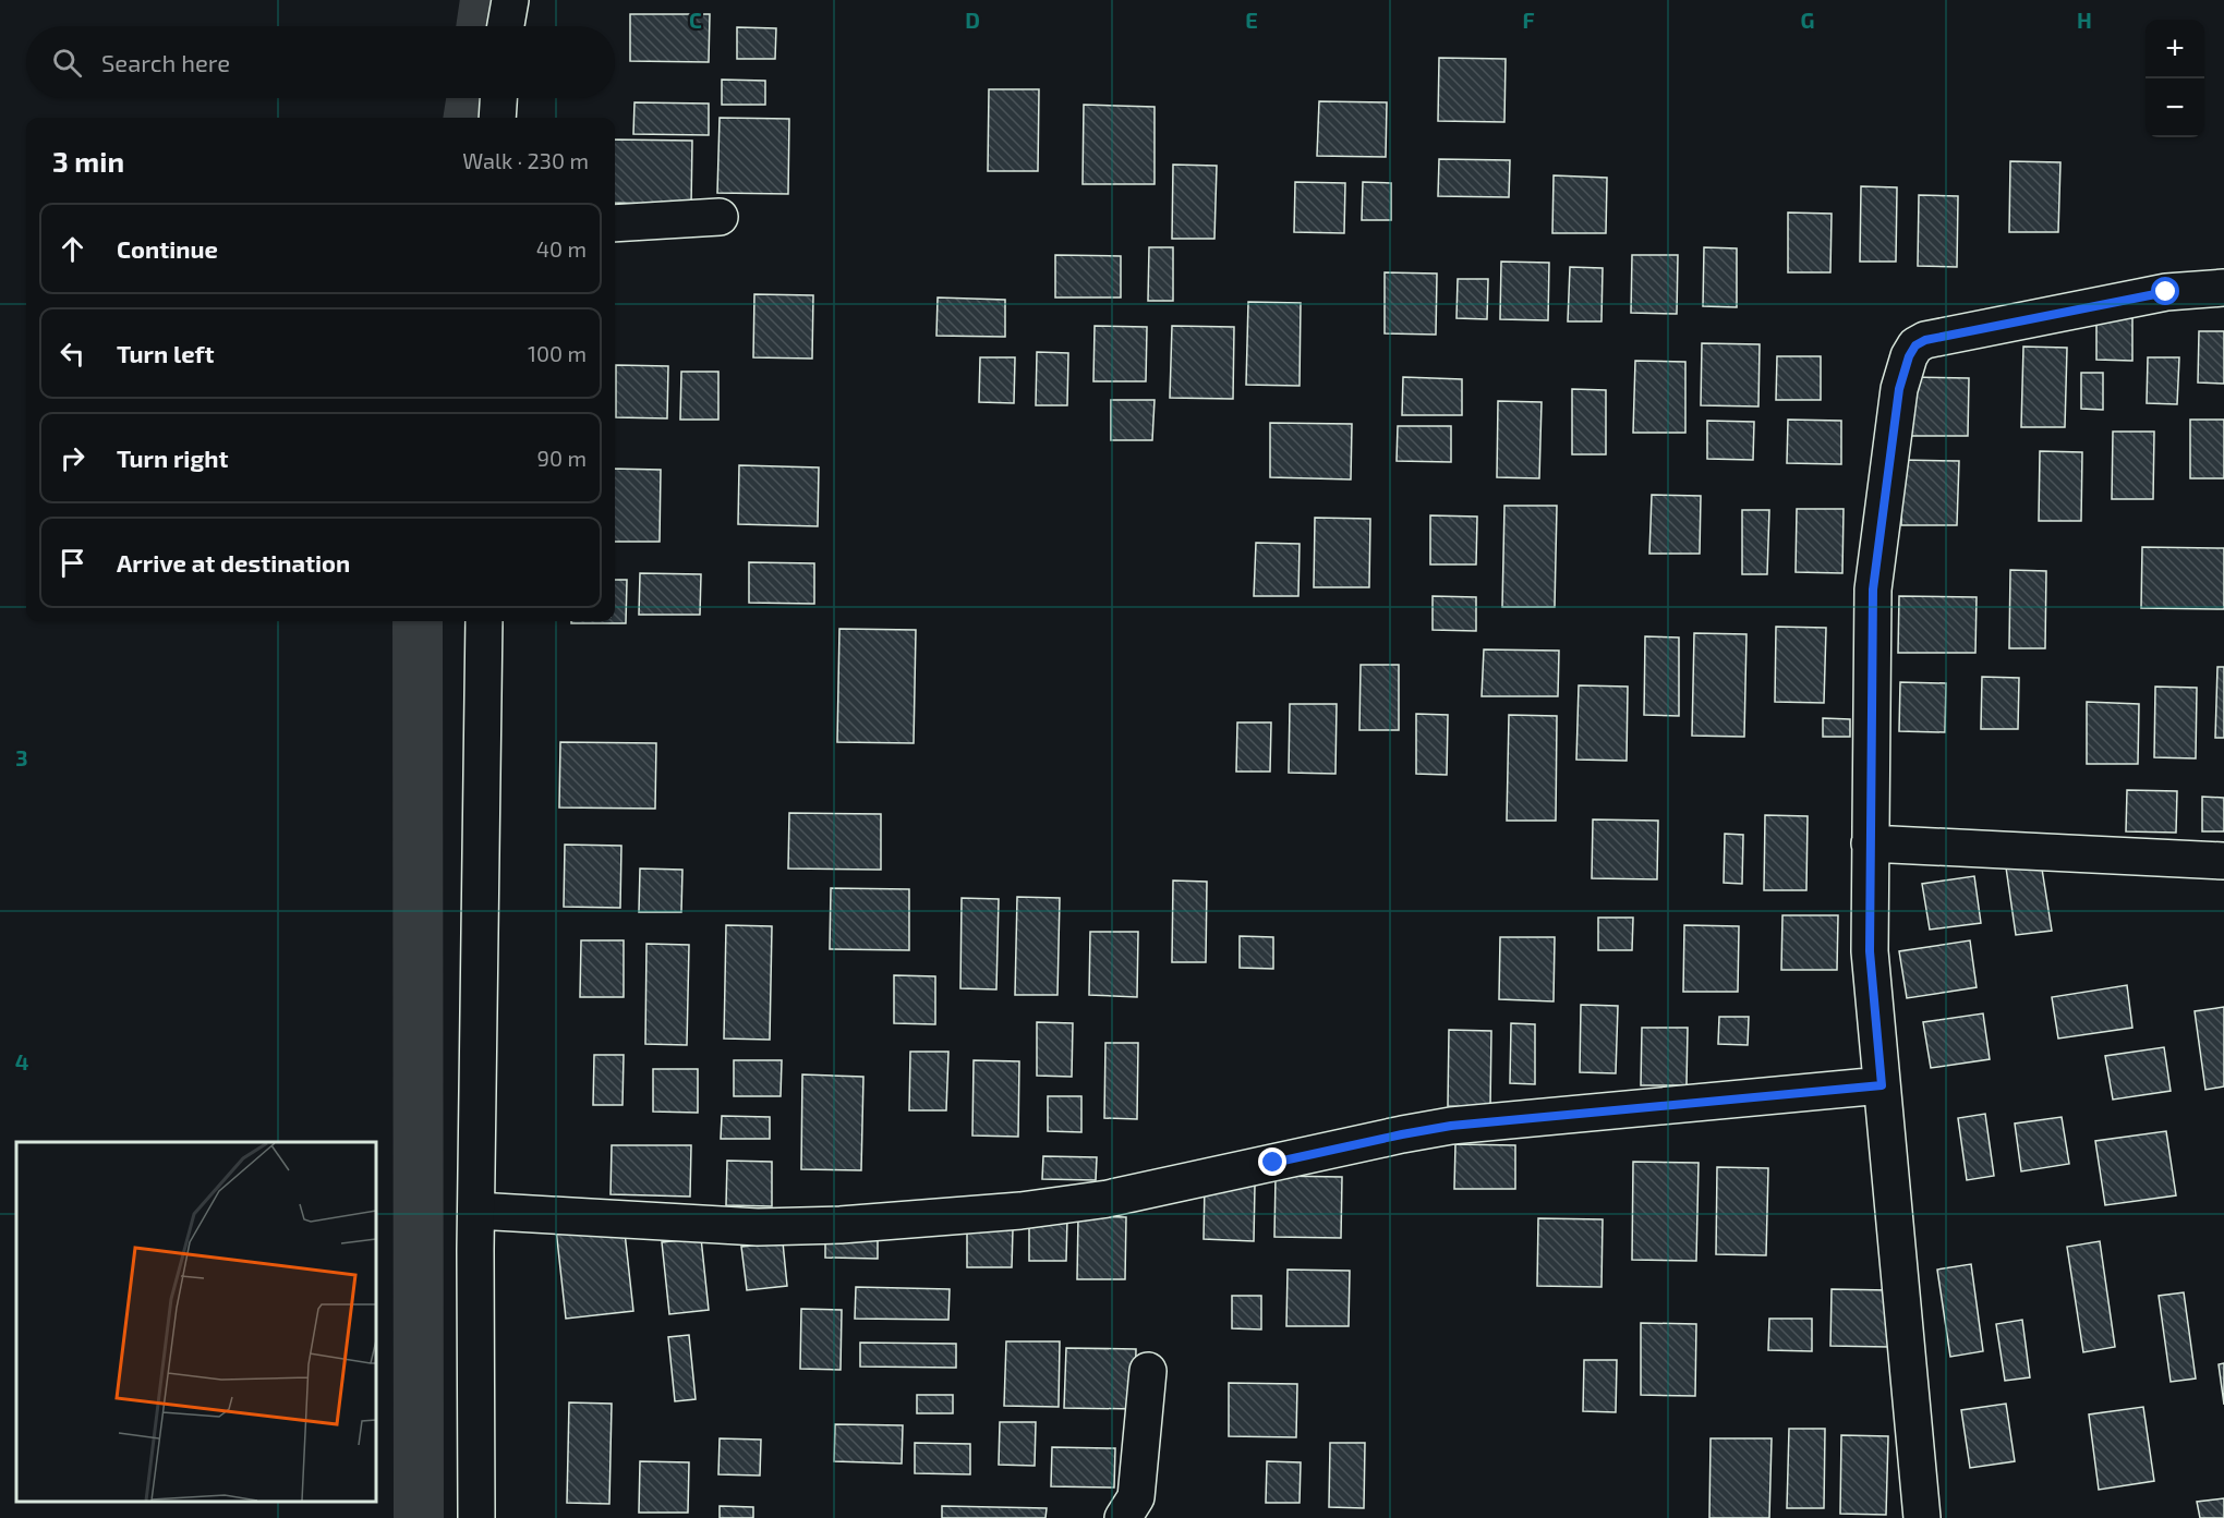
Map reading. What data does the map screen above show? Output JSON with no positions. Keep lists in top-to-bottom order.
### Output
{
  "page": {
    "map_buttons": ["+", "−"],
    "search": "Search here",
    "heading": ["3 min", "Walk · 230 m"],
    "list": [
      ["Continue", "40 m"],
      ["Turn left", "100 m"],
      ["Turn right", "90 m"],
      "Arrive at destination"
    ]
  },
  "grid": {
    "columns": [
      "C",
      "D",
      "E",
      "F",
      "G",
      "H"
    ],
    "rows": ["3", "4"]
  }
}
